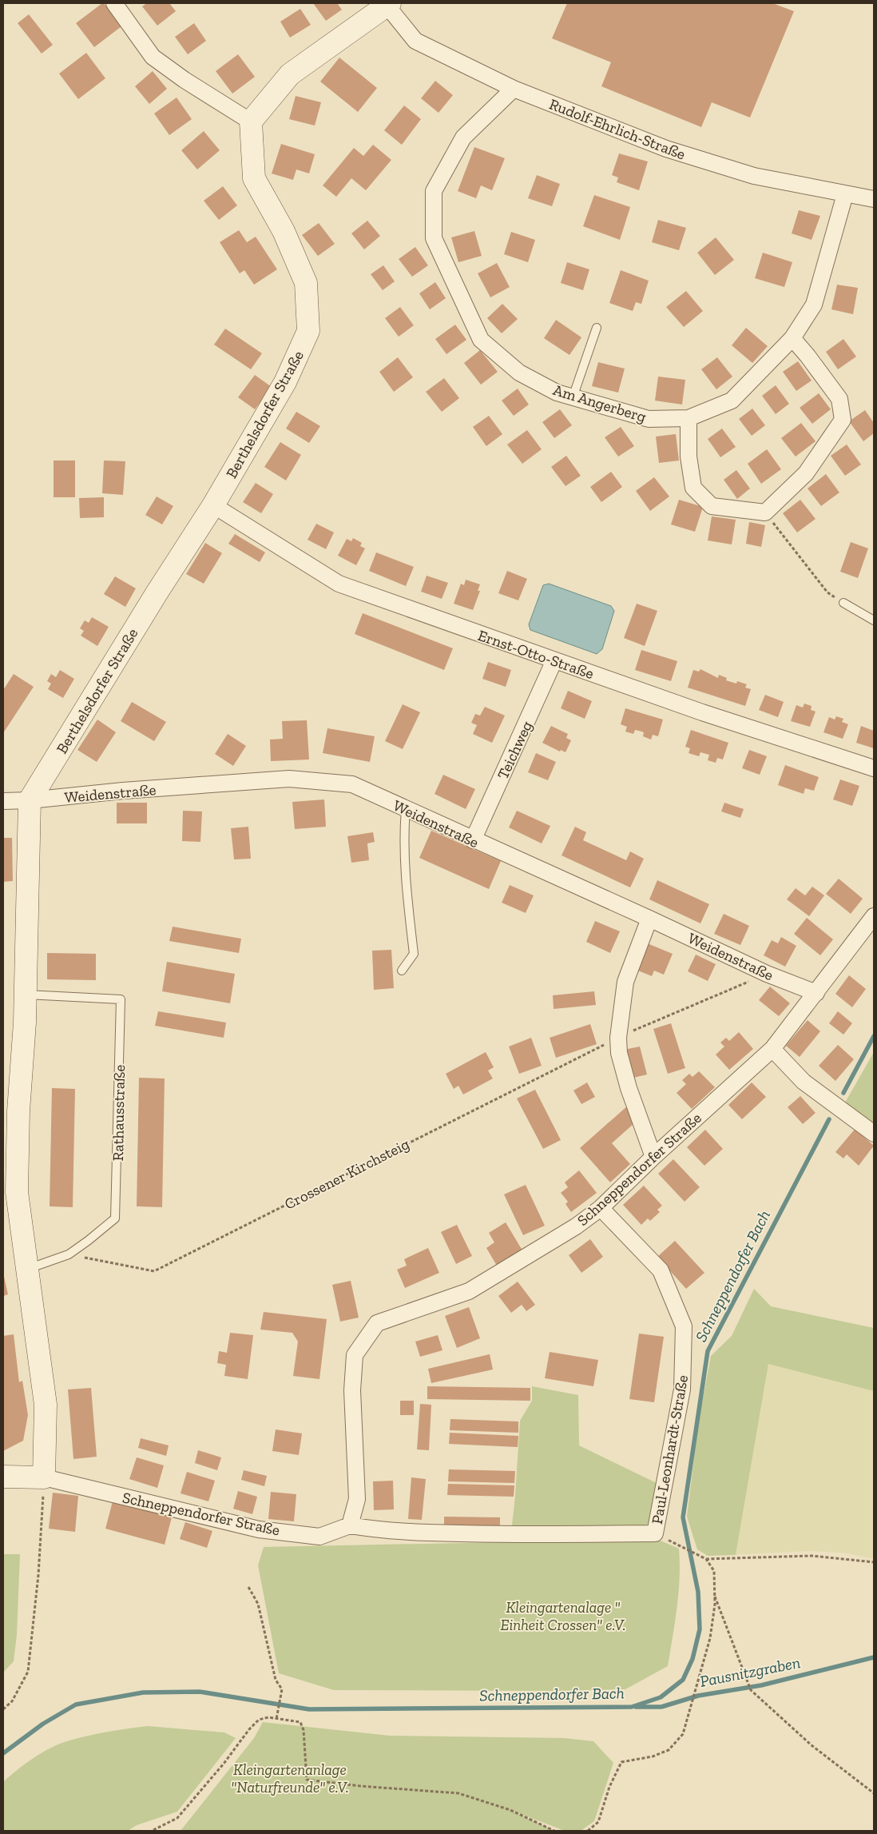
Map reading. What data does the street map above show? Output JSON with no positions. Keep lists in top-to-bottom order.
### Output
{
  "streets": {
    "street": [
      "Rudolf-Ehrlich-Straße",
      "Am Angerberg",
      "Berthelsdorfer Straße",
      "Ernst-Otto-Straße",
      "Teichweg",
      "Weidenstraße",
      "Schneppendorfer Straße",
      "Paul-Leonhardt-Straße"
    ],
    "lane": ["Rathausstraße"],
    "path": ["Crossener Kirchsteig"]
  },
  "crossings": [
    ["Rudolf-Ehrlich-Straße", "Am Angerberg"],
    ["Berthelsdorfer Straße", "Ernst-Otto-Straße"],
    ["Berthelsdorfer Straße", "Weidenstraße"],
    ["Ernst-Otto-Straße", "Teichweg"],
    ["Teichweg", "Weidenstraße"],
    ["Weidenstraße", "Schneppendorfer Straße"],
    ["Weidenstraße", "Crossener Kirchsteig"],
    ["Rathausstraße", "Crossener Kirchsteig"],
    ["Schneppendorfer Straße", "Paul-Leonhardt-Straße"]
  ],
  "water": ["Schneppendorfer Bach", "Pausnitzgraben"],
  "parks": ["Kleingartenalage \" Einheit Crossen\" e.V.", "Kleingartenanlage \"Naturfreunde\" e.V."]
}
